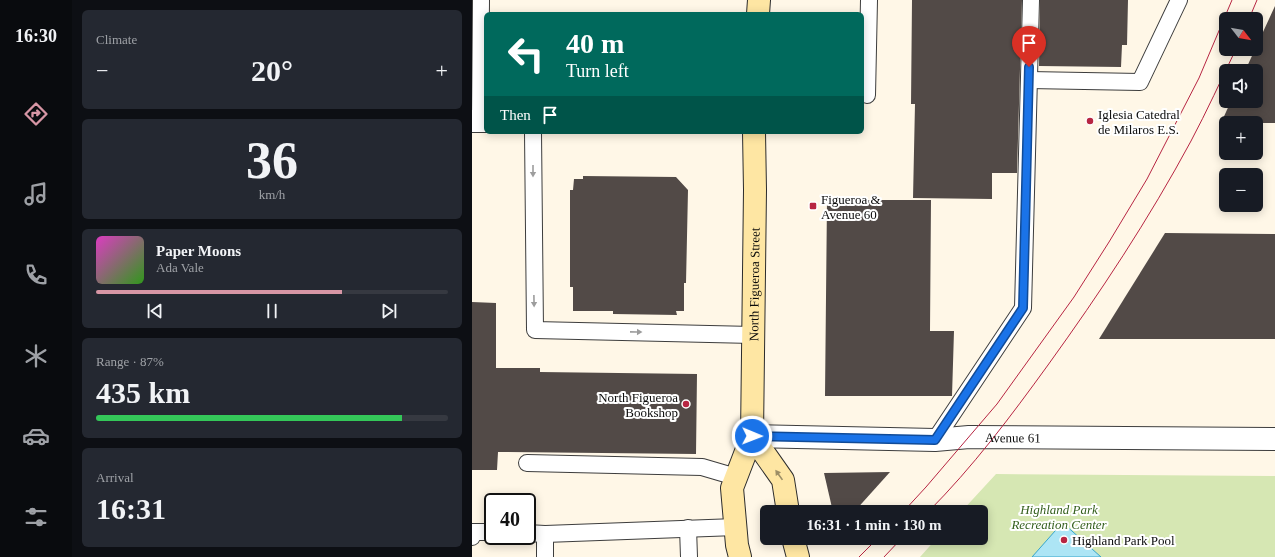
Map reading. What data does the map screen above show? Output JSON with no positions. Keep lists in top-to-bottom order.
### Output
{
  "streets": {
    "main road": ["North Figueroa Street"],
    "street": ["Avenue 61"]
  },
  "crossings": [
    ["North Figueroa Street", "Avenue 61"]
  ],
  "parks": ["Highland Park Recreation Center"],
  "places": {
    "other": ["Iglesia Catedral de Milaros E.S.", "North Figueroa Bookshop", "Highland Park Pool"],
    "transit": ["Figueroa & Avenue 60"]
  },
  "north": "bottom right",
  "page": {
    "tabs": "16:30",
    "tile": [
      "Climate",
      ["36", "km/h"],
      ["Range · 87%", "435 km"],
      ["Arrival", "16:31"]
    ],
    "map_buttons": ["+", "−"],
    "turn": ["40 m", "Turn left"],
    "heat": ["−", "20°", "+"],
    "then": "Then",
    "song": ["Paper Moons", "Ada Vale"],
    "limit": "40",
    "trip": "16:31 · 1 min · 130 m"
  }
}
